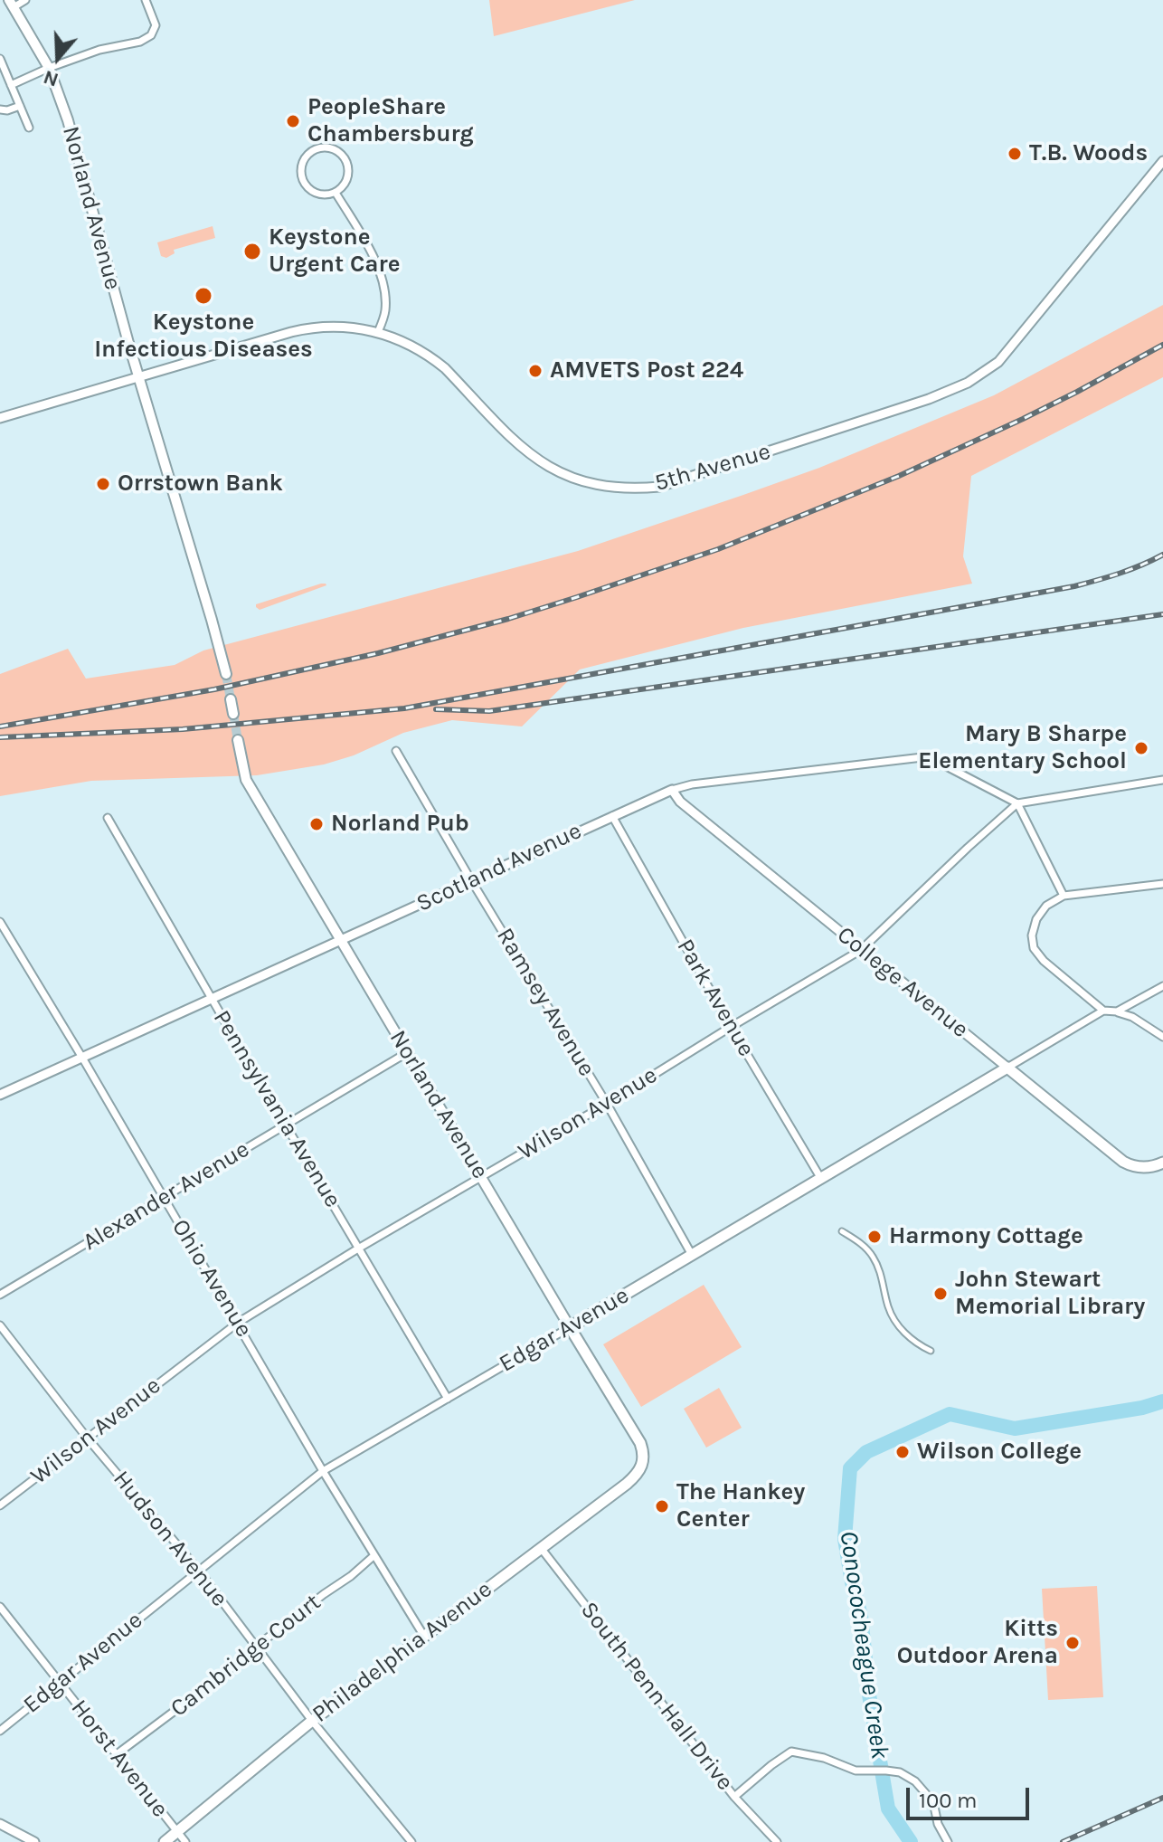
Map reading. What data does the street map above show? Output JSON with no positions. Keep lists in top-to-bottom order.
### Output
{
  "streets": {
    "main road": [
      "Norland Avenue",
      "College Avenue",
      "Edgar Avenue",
      "Philadelphia Avenue"
    ],
    "street": [
      "5th Avenue",
      "Scotland Avenue",
      "Park Avenue",
      "Ramsey Avenue",
      "Pennsylvania Avenue",
      "Wilson Avenue",
      "Alexander Avenue",
      "Ohio Avenue",
      "Hudson Avenue",
      "Cambridge Court",
      "South Penn Hall Drive",
      "Horst Avenue"
    ]
  },
  "crossings": [
    ["Norland Avenue", "5th Avenue"],
    ["Norland Avenue", "Scotland Avenue"],
    ["Norland Avenue", "Wilson Avenue"],
    ["Norland Avenue", "Alexander Avenue"],
    ["Norland Avenue", "Edgar Avenue"],
    ["Norland Avenue", "Philadelphia Avenue"],
    ["Scotland Avenue", "College Avenue"],
    ["Scotland Avenue", "Park Avenue"],
    ["Scotland Avenue", "Ramsey Avenue"],
    ["Scotland Avenue", "Pennsylvania Avenue"],
    ["Scotland Avenue", "Wilson Avenue"],
    ["Scotland Avenue", "Ohio Avenue"],
    ["College Avenue", "Wilson Avenue"],
    ["College Avenue", "Edgar Avenue"],
    ["Park Avenue", "Wilson Avenue"],
    ["Park Avenue", "Edgar Avenue"],
    ["Ramsey Avenue", "Wilson Avenue"],
    ["Ramsey Avenue", "Edgar Avenue"],
    ["Pennsylvania Avenue", "Wilson Avenue"],
    ["Pennsylvania Avenue", "Alexander Avenue"],
    ["Pennsylvania Avenue", "Edgar Avenue"],
    ["Wilson Avenue", "Ohio Avenue"],
    ["Wilson Avenue", "Hudson Avenue"],
    ["Alexander Avenue", "Ohio Avenue"],
    ["Ohio Avenue", "Edgar Avenue"],
    ["Ohio Avenue", "Philadelphia Avenue"],
    ["Ohio Avenue", "Cambridge Court"],
    ["Edgar Avenue", "Hudson Avenue"],
    ["Edgar Avenue", "Horst Avenue"],
    ["Hudson Avenue", "Philadelphia Avenue"],
    ["Hudson Avenue", "Cambridge Court"],
    ["Philadelphia Avenue", "South Penn Hall Drive"],
    ["Philadelphia Avenue", "Horst Avenue"],
    ["Cambridge Court", "Horst Avenue"]
  ],
  "water": ["Conococheague Creek"],
  "places": [
    "PeopleShare Chambersburg",
    "T.B. Woods",
    "Keystone Urgent Care",
    "Keystone Infectious Diseases",
    "AMVETS Post 224",
    "Orrstown Bank",
    "Mary B Sharpe Elementary School",
    "Norland Pub",
    "Harmony Cottage",
    "John Stewart Memorial Library",
    "Wilson College",
    "The Hankey Center",
    "Kitts Outdoor Arena"
  ],
  "scale_bar": "100 m",
  "north": "bottom"
}
